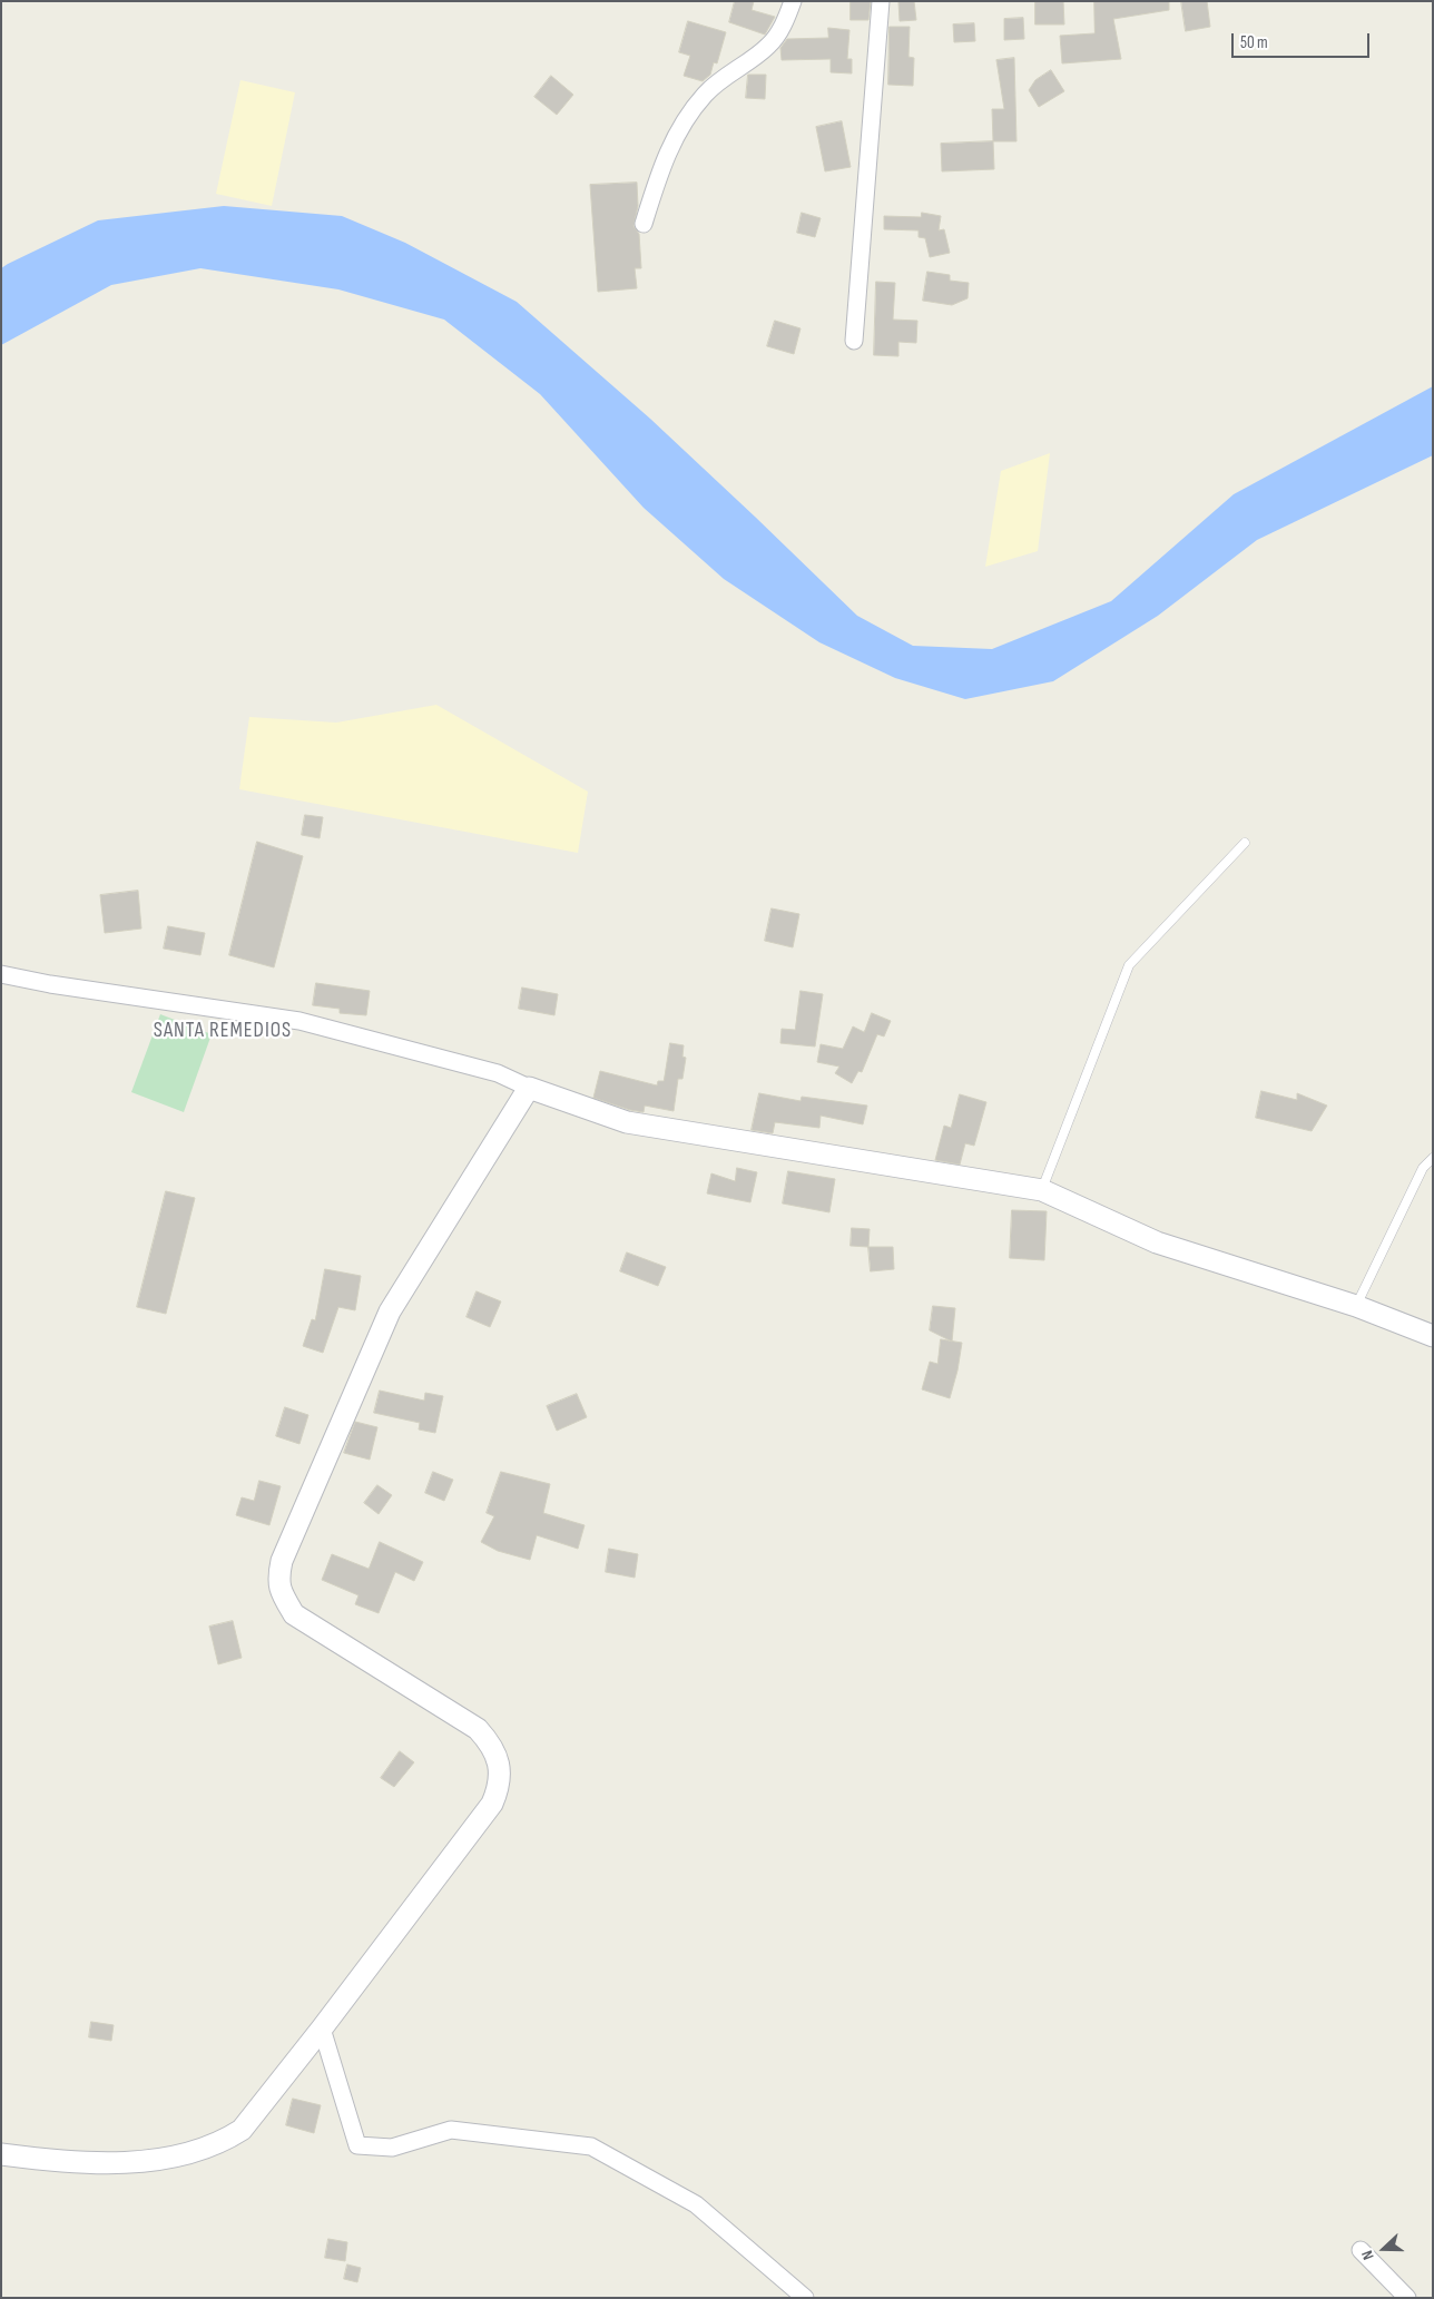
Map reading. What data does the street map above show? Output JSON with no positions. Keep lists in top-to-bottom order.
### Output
{
  "districts": ["SANTA REMEDIOS"],
  "scale_bar": "50 m",
  "north": "left"
}
